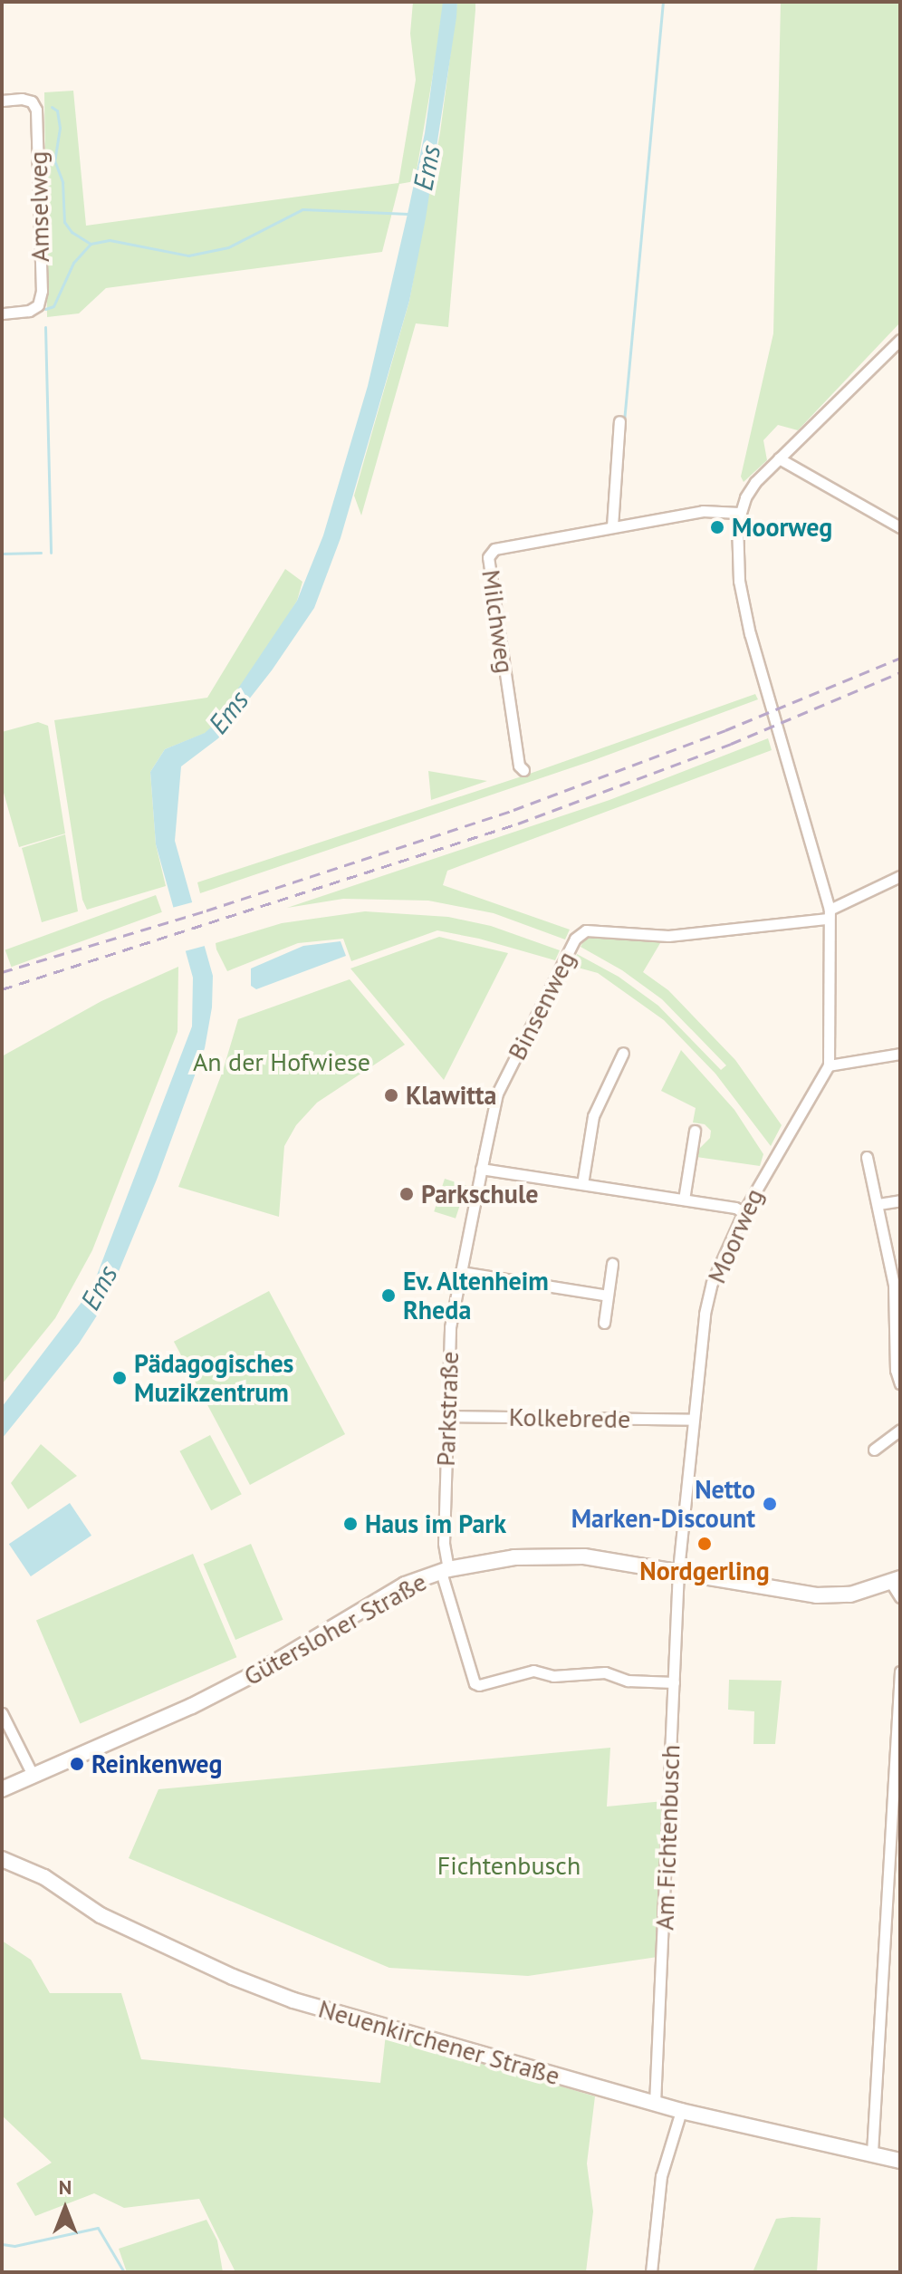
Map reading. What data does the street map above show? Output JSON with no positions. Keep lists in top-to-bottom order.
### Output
{
  "streets": {
    "main road": ["Gütersloher Straße", "Neuenkirchener Straße"],
    "street": [
      "Amselweg",
      "Milchweg",
      "Binsenweg",
      "Moorweg",
      "Parkstraße",
      "Kolkebrede",
      "Am Fichtenbusch"
    ]
  },
  "crossings": [
    ["Milchweg", "Moorweg"],
    ["Binsenweg", "Moorweg"],
    ["Binsenweg", "Parkstraße"],
    ["Moorweg", "Kolkebrede"],
    ["Moorweg", "Gütersloher Straße"],
    ["Moorweg", "Am Fichtenbusch"],
    ["Parkstraße", "Kolkebrede"],
    ["Parkstraße", "Gütersloher Straße"],
    ["Parkstraße", "Am Fichtenbusch"],
    ["Gütersloher Straße", "Am Fichtenbusch"],
    ["Am Fichtenbusch", "Neuenkirchener Straße"]
  ],
  "water": ["Ems"],
  "parks": ["An der Hofwiese", "Fichtenbusch"],
  "places": [
    "Moorweg",
    "Klawitta",
    "Parkschule",
    "Ev. Altenheim Rheda",
    "Pädagogisches Muzikzentrum",
    "Netto Marken-Discount",
    "Haus im Park",
    "Nordgerling",
    "Reinkenweg"
  ],
  "north": "top"
}
